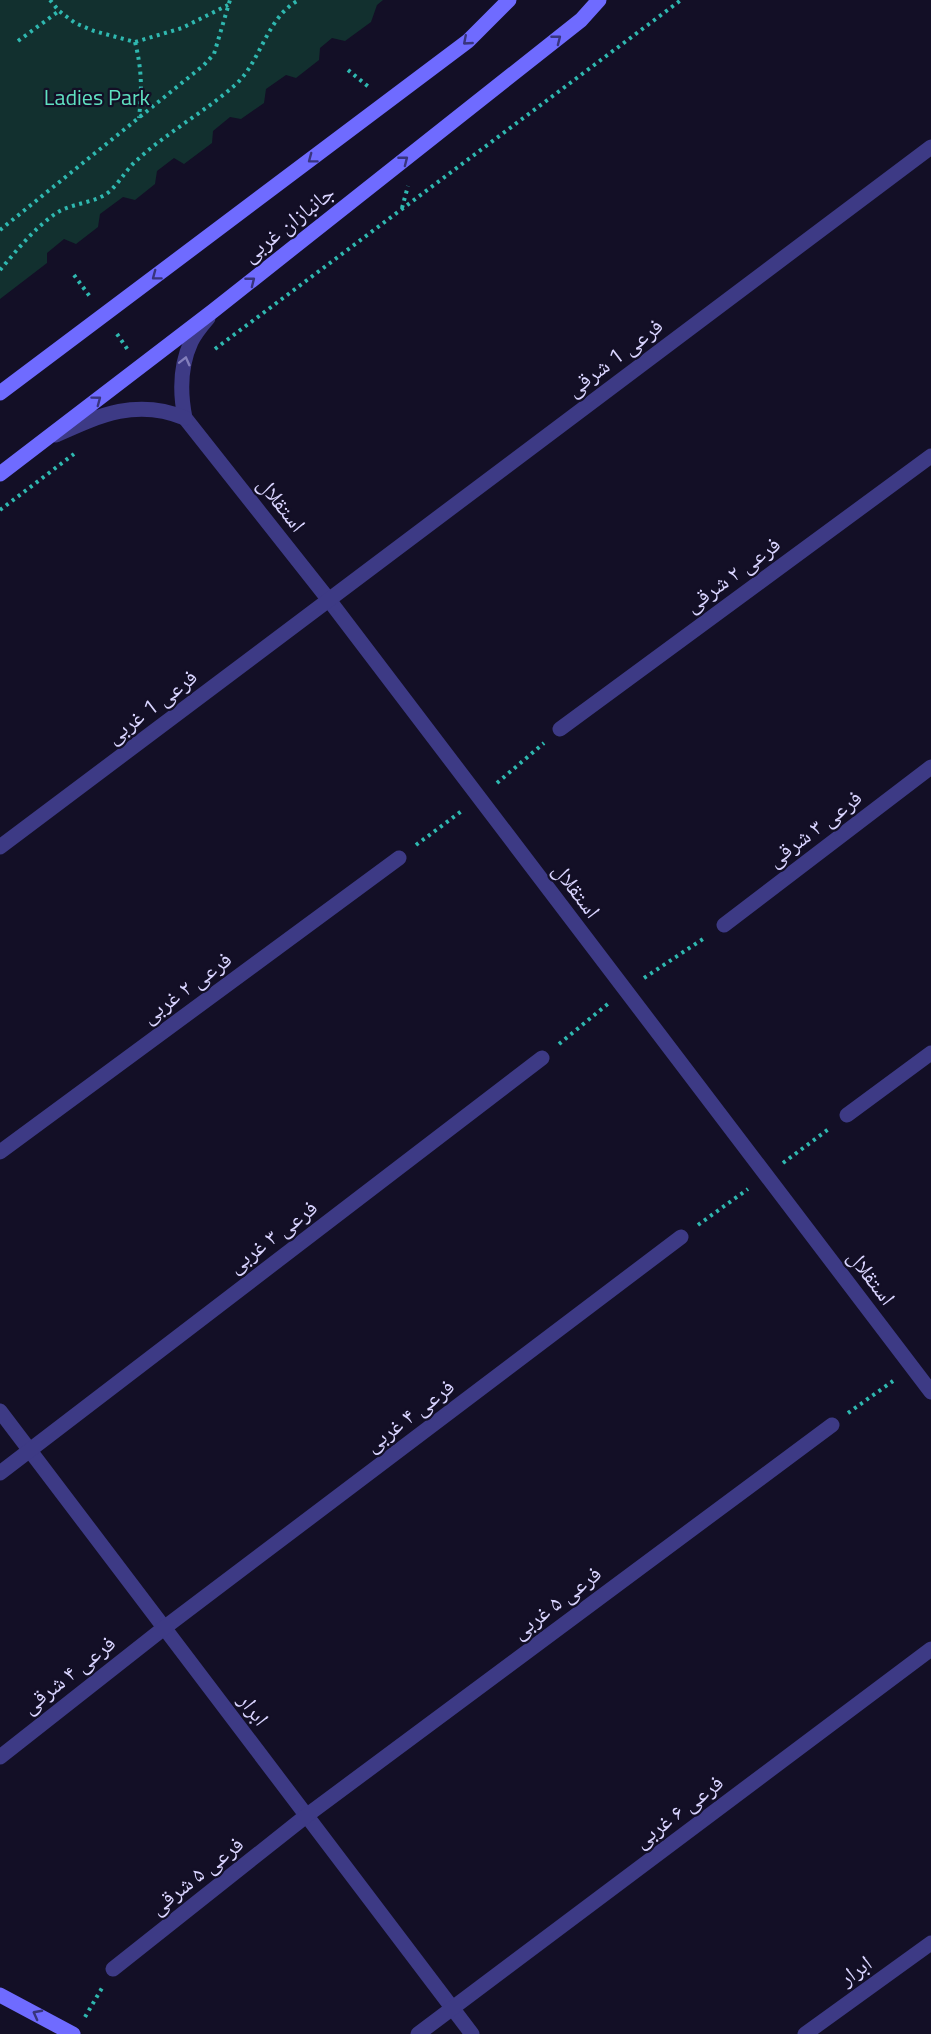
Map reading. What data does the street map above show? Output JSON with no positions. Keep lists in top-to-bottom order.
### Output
{
  "streets": {
    "main road": ["جانبازان غربی"],
    "street": [
      "فرعی 1 شرقی",
      "استقلال",
      "فرعی ۲ شرقی",
      "فرعی 1 غربی",
      "فرعی ۳ شرقی",
      "فرعی ۲ غربی",
      "فرعی ۳ غربی",
      "فرعی ۴ غربی",
      "فرعی ۵ غربی",
      "فرعی ۴ شرقی",
      "ابرار",
      "فرعی ۶ غربی",
      "فرعی ۵ شرقی"
    ]
  },
  "crossings": [
    ["فرعی 1 شرقی", "استقلال"],
    ["فرعی 1 شرقی", "فرعی 1 غربی"],
    ["استقلال", "فرعی 1 غربی"],
    ["فرعی ۳ غربی", "ابرار"],
    ["فرعی ۴ غربی", "فرعی ۴ شرقی"],
    ["فرعی ۴ غربی", "ابرار"],
    ["فرعی ۵ غربی", "ابرار"],
    ["فرعی ۵ غربی", "فرعی ۵ شرقی"],
    ["فرعی ۴ شرقی", "ابرار"],
    ["ابرار", "فرعی ۶ غربی"],
    ["ابرار", "فرعی ۵ شرقی"]
  ],
  "parks": ["Ladies Park"]
}
